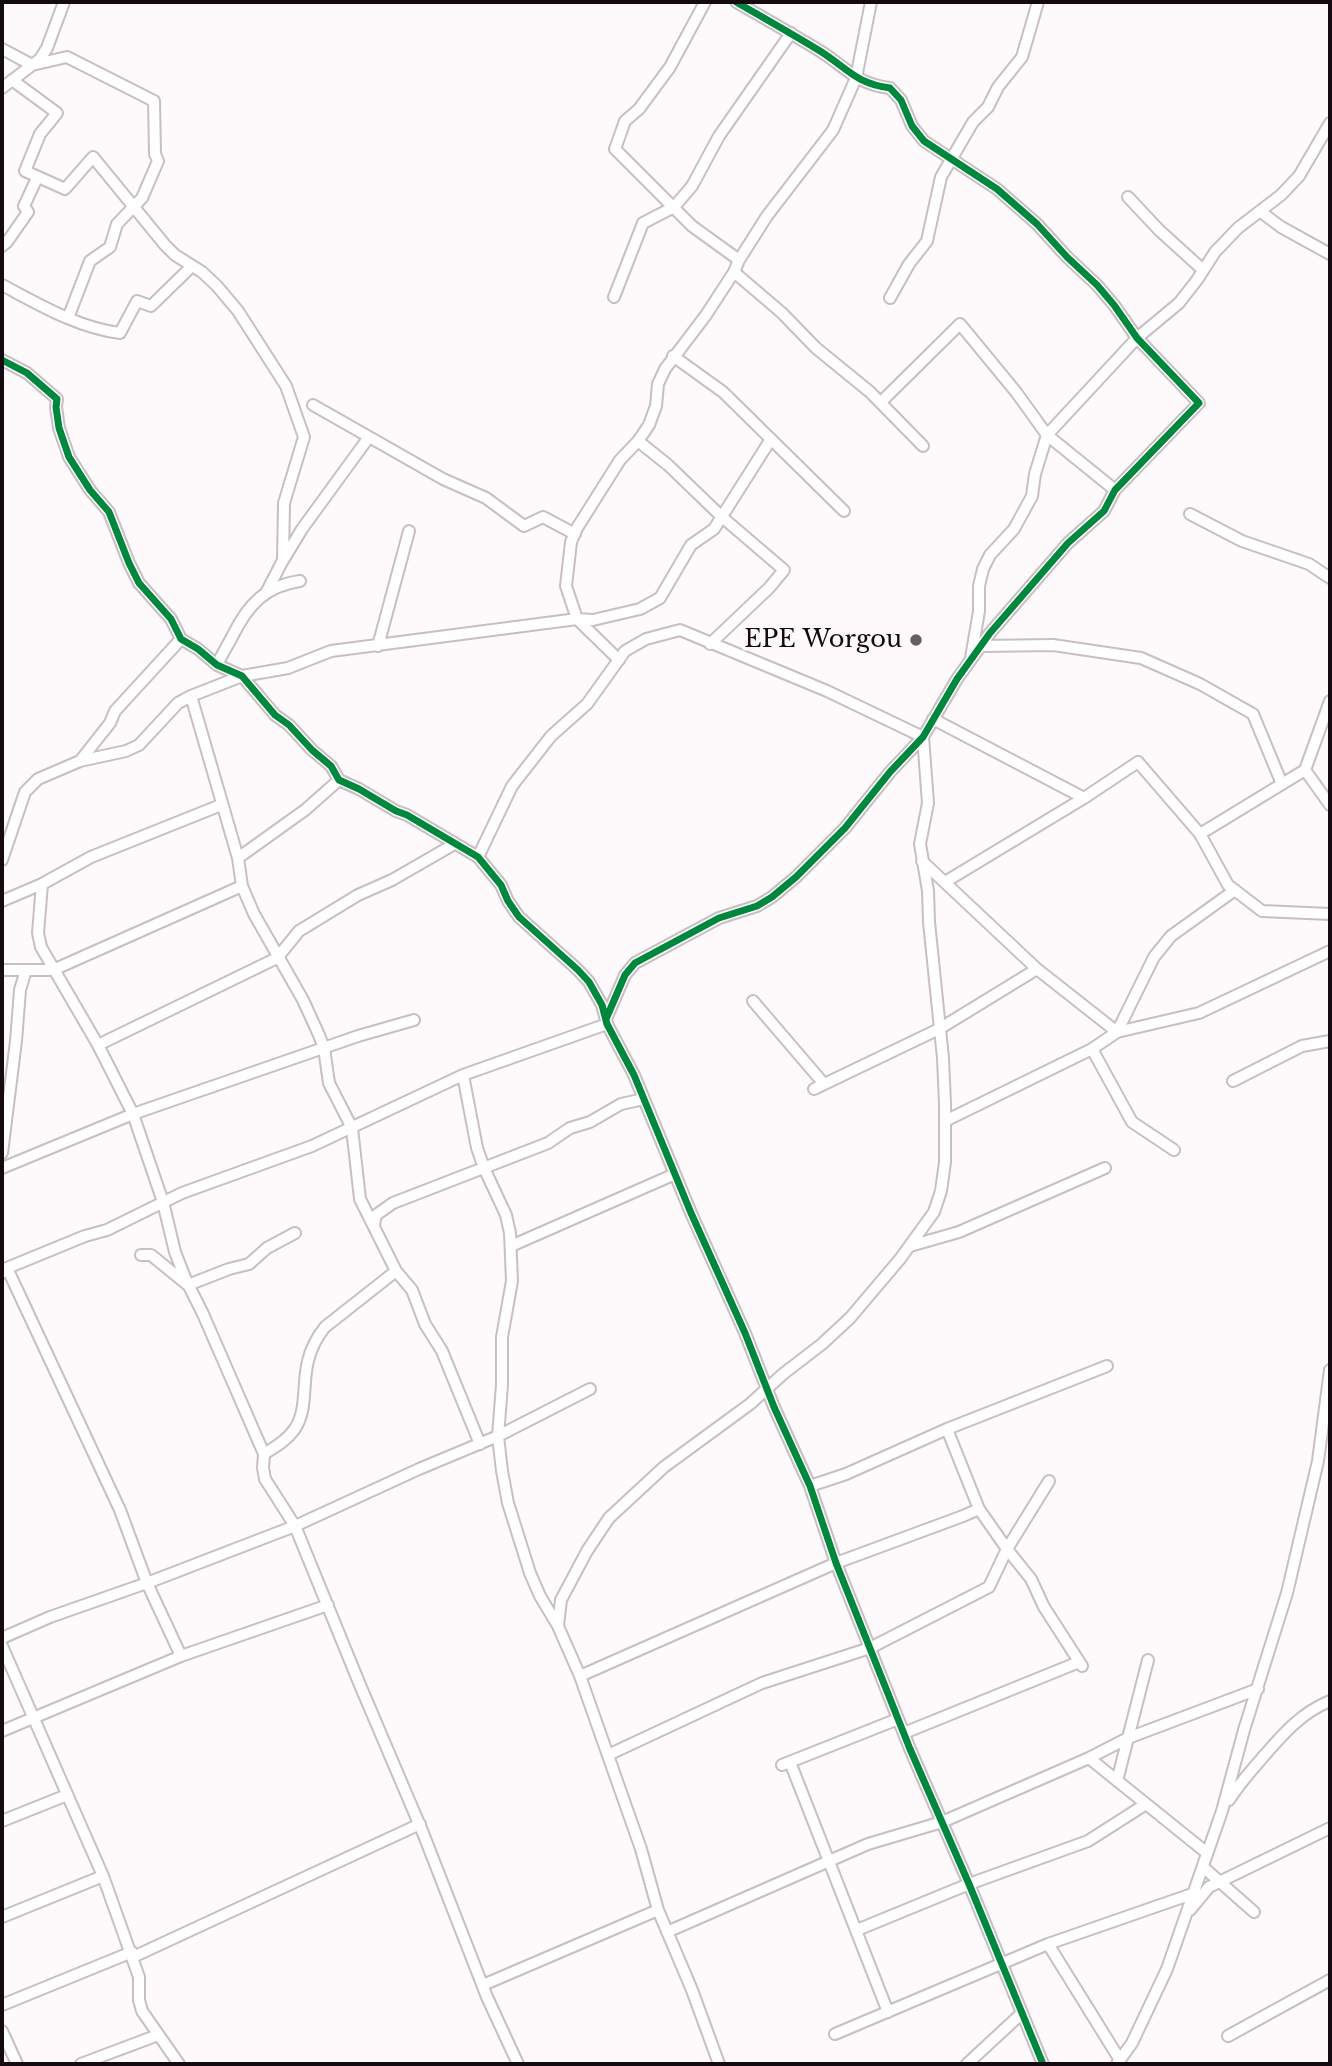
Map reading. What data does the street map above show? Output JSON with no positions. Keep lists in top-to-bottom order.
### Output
{
  "places": ["EPE Worgou"]
}
